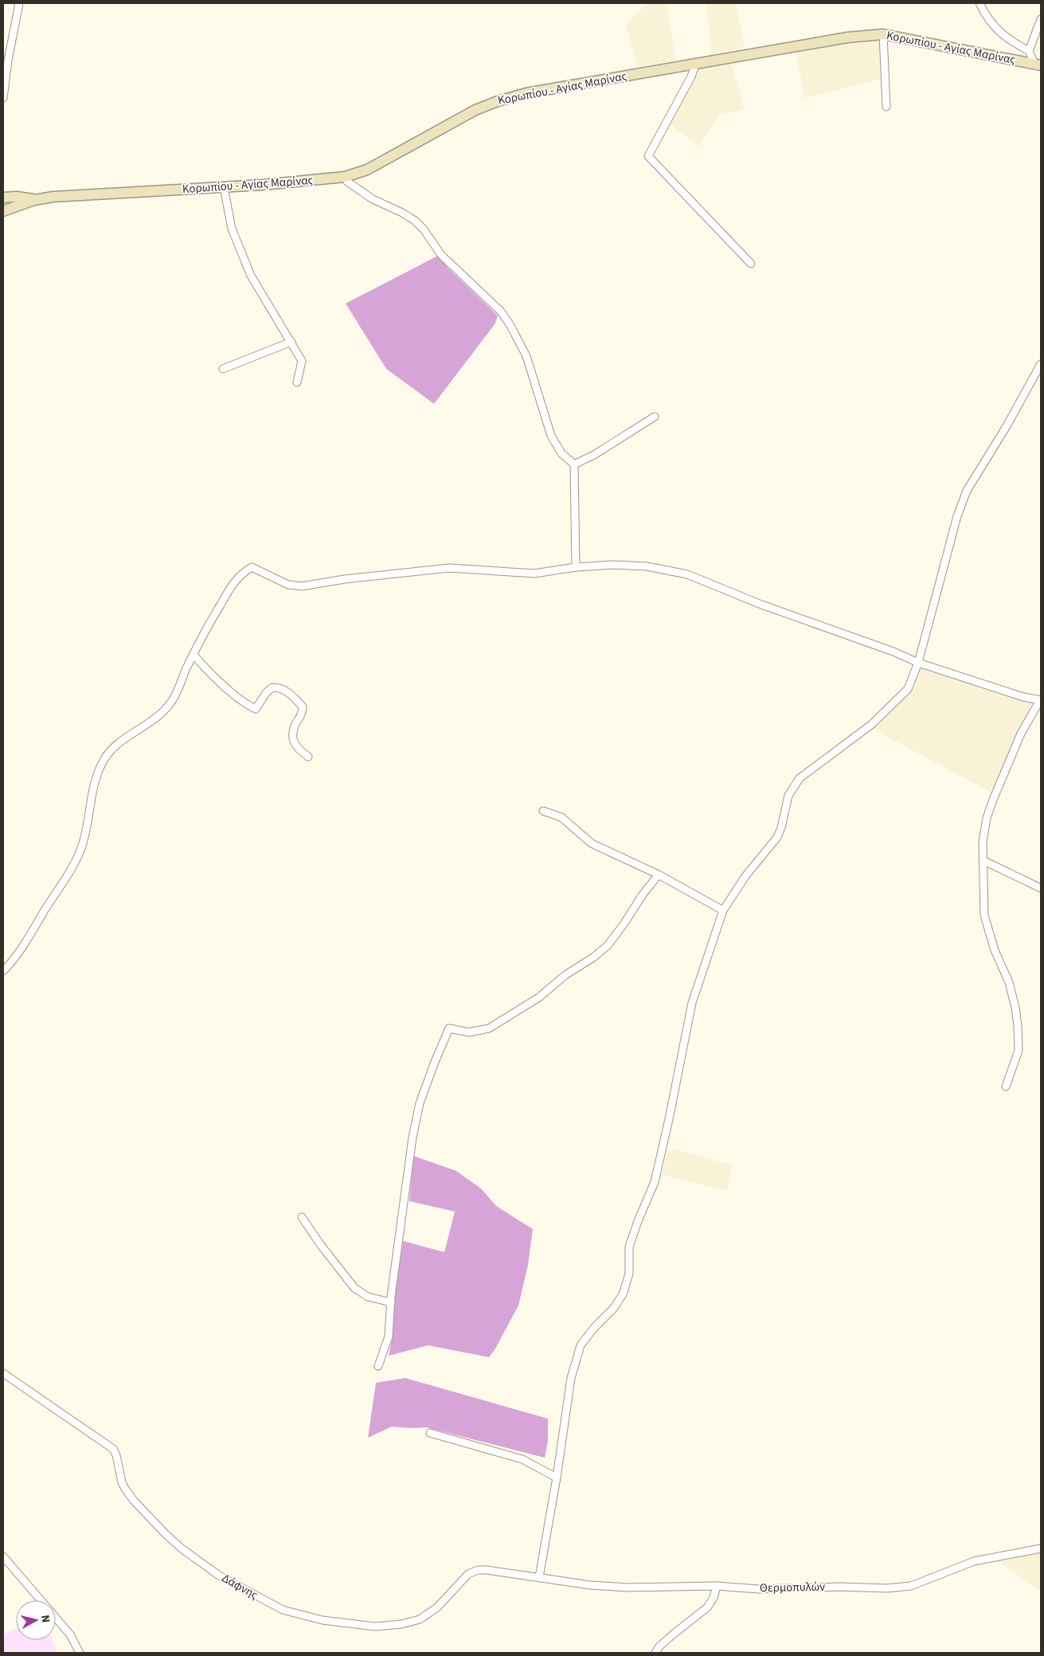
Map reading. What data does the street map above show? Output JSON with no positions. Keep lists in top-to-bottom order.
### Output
{
  "streets": {
    "main road": ["Κορωπίου - Αγίας Μαρίνας"],
    "street": ["Δάφνης", "Θερμοπυλών"]
  },
  "crossings": [
    ["Δάφνης", "Θερμοπυλών"]
  ],
  "north": "right"
}
